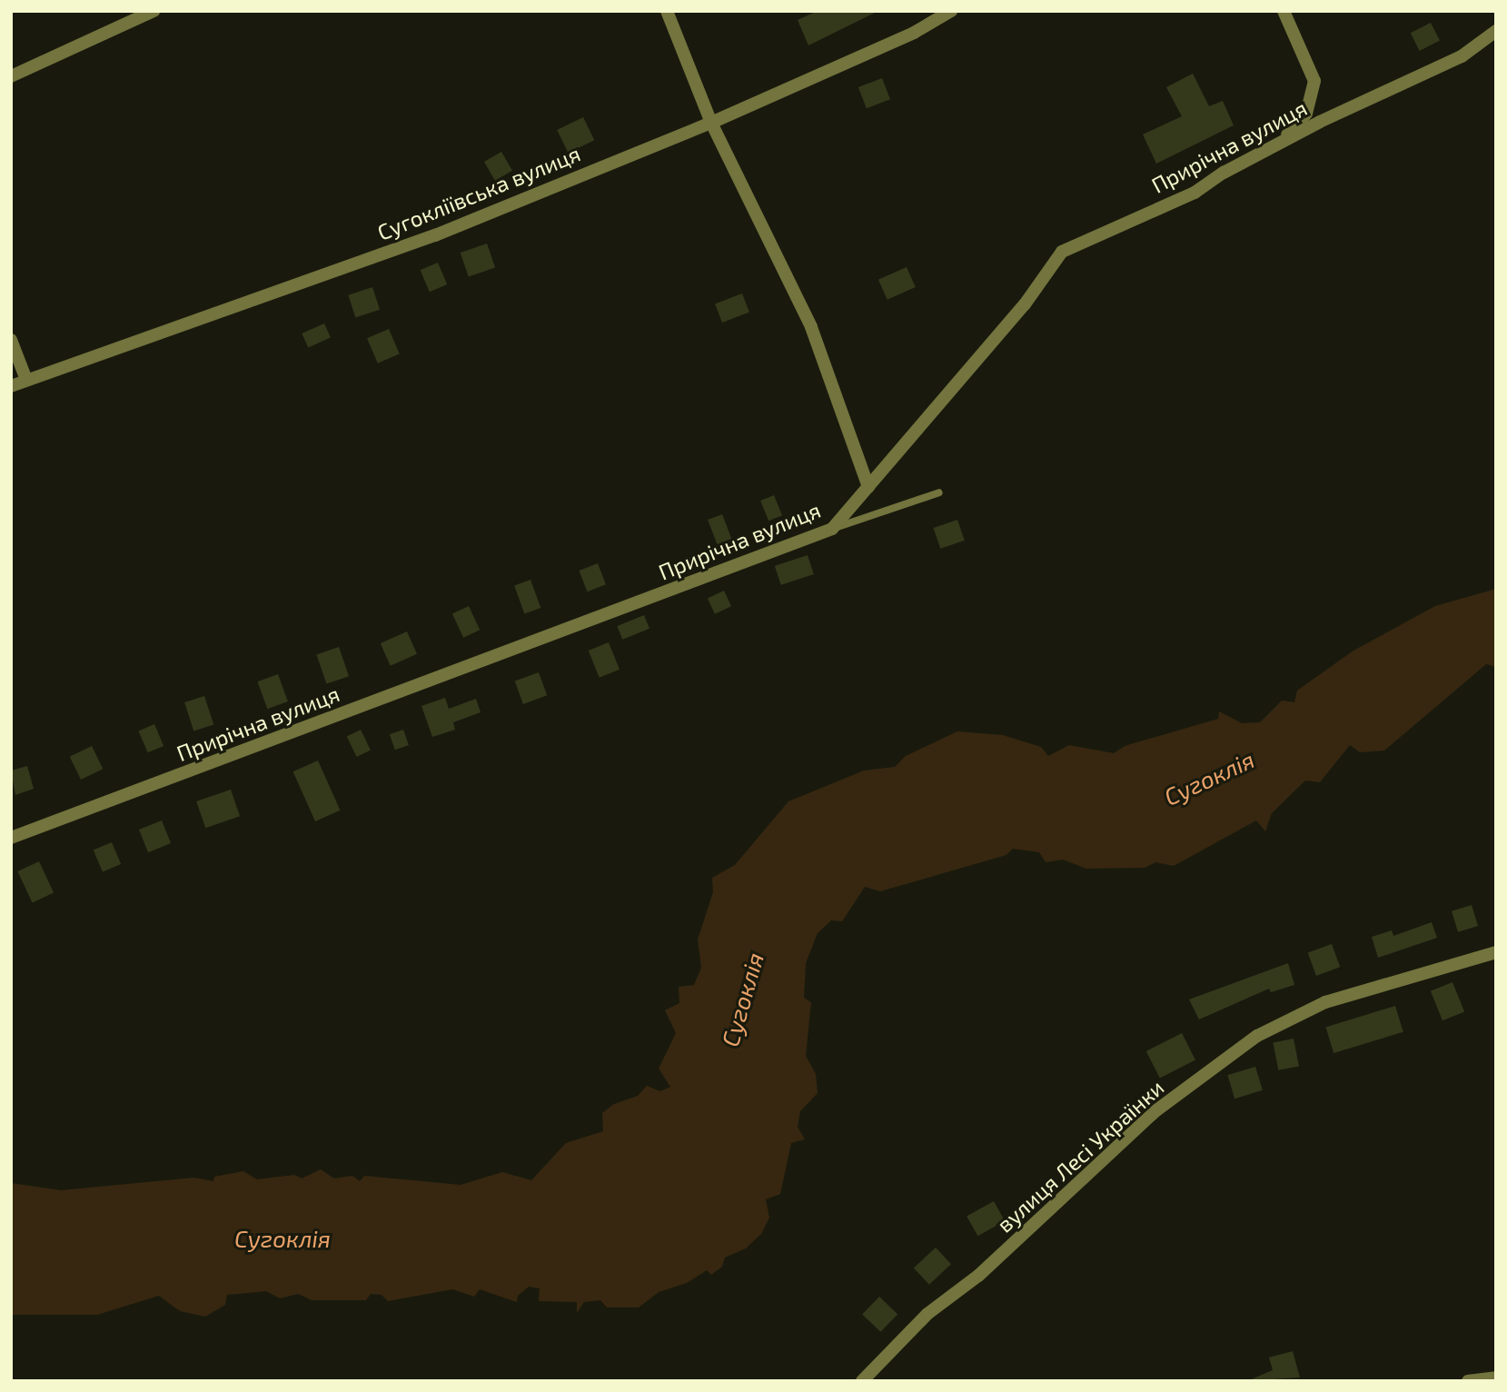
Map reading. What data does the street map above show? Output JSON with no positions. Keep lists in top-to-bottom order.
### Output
{
  "streets": {
    "street": ["Прирічна вулиця", "Сугокліївська вулиця", "вулиця Лесі Українки"]
  },
  "water": ["Сугоклія"]
}
